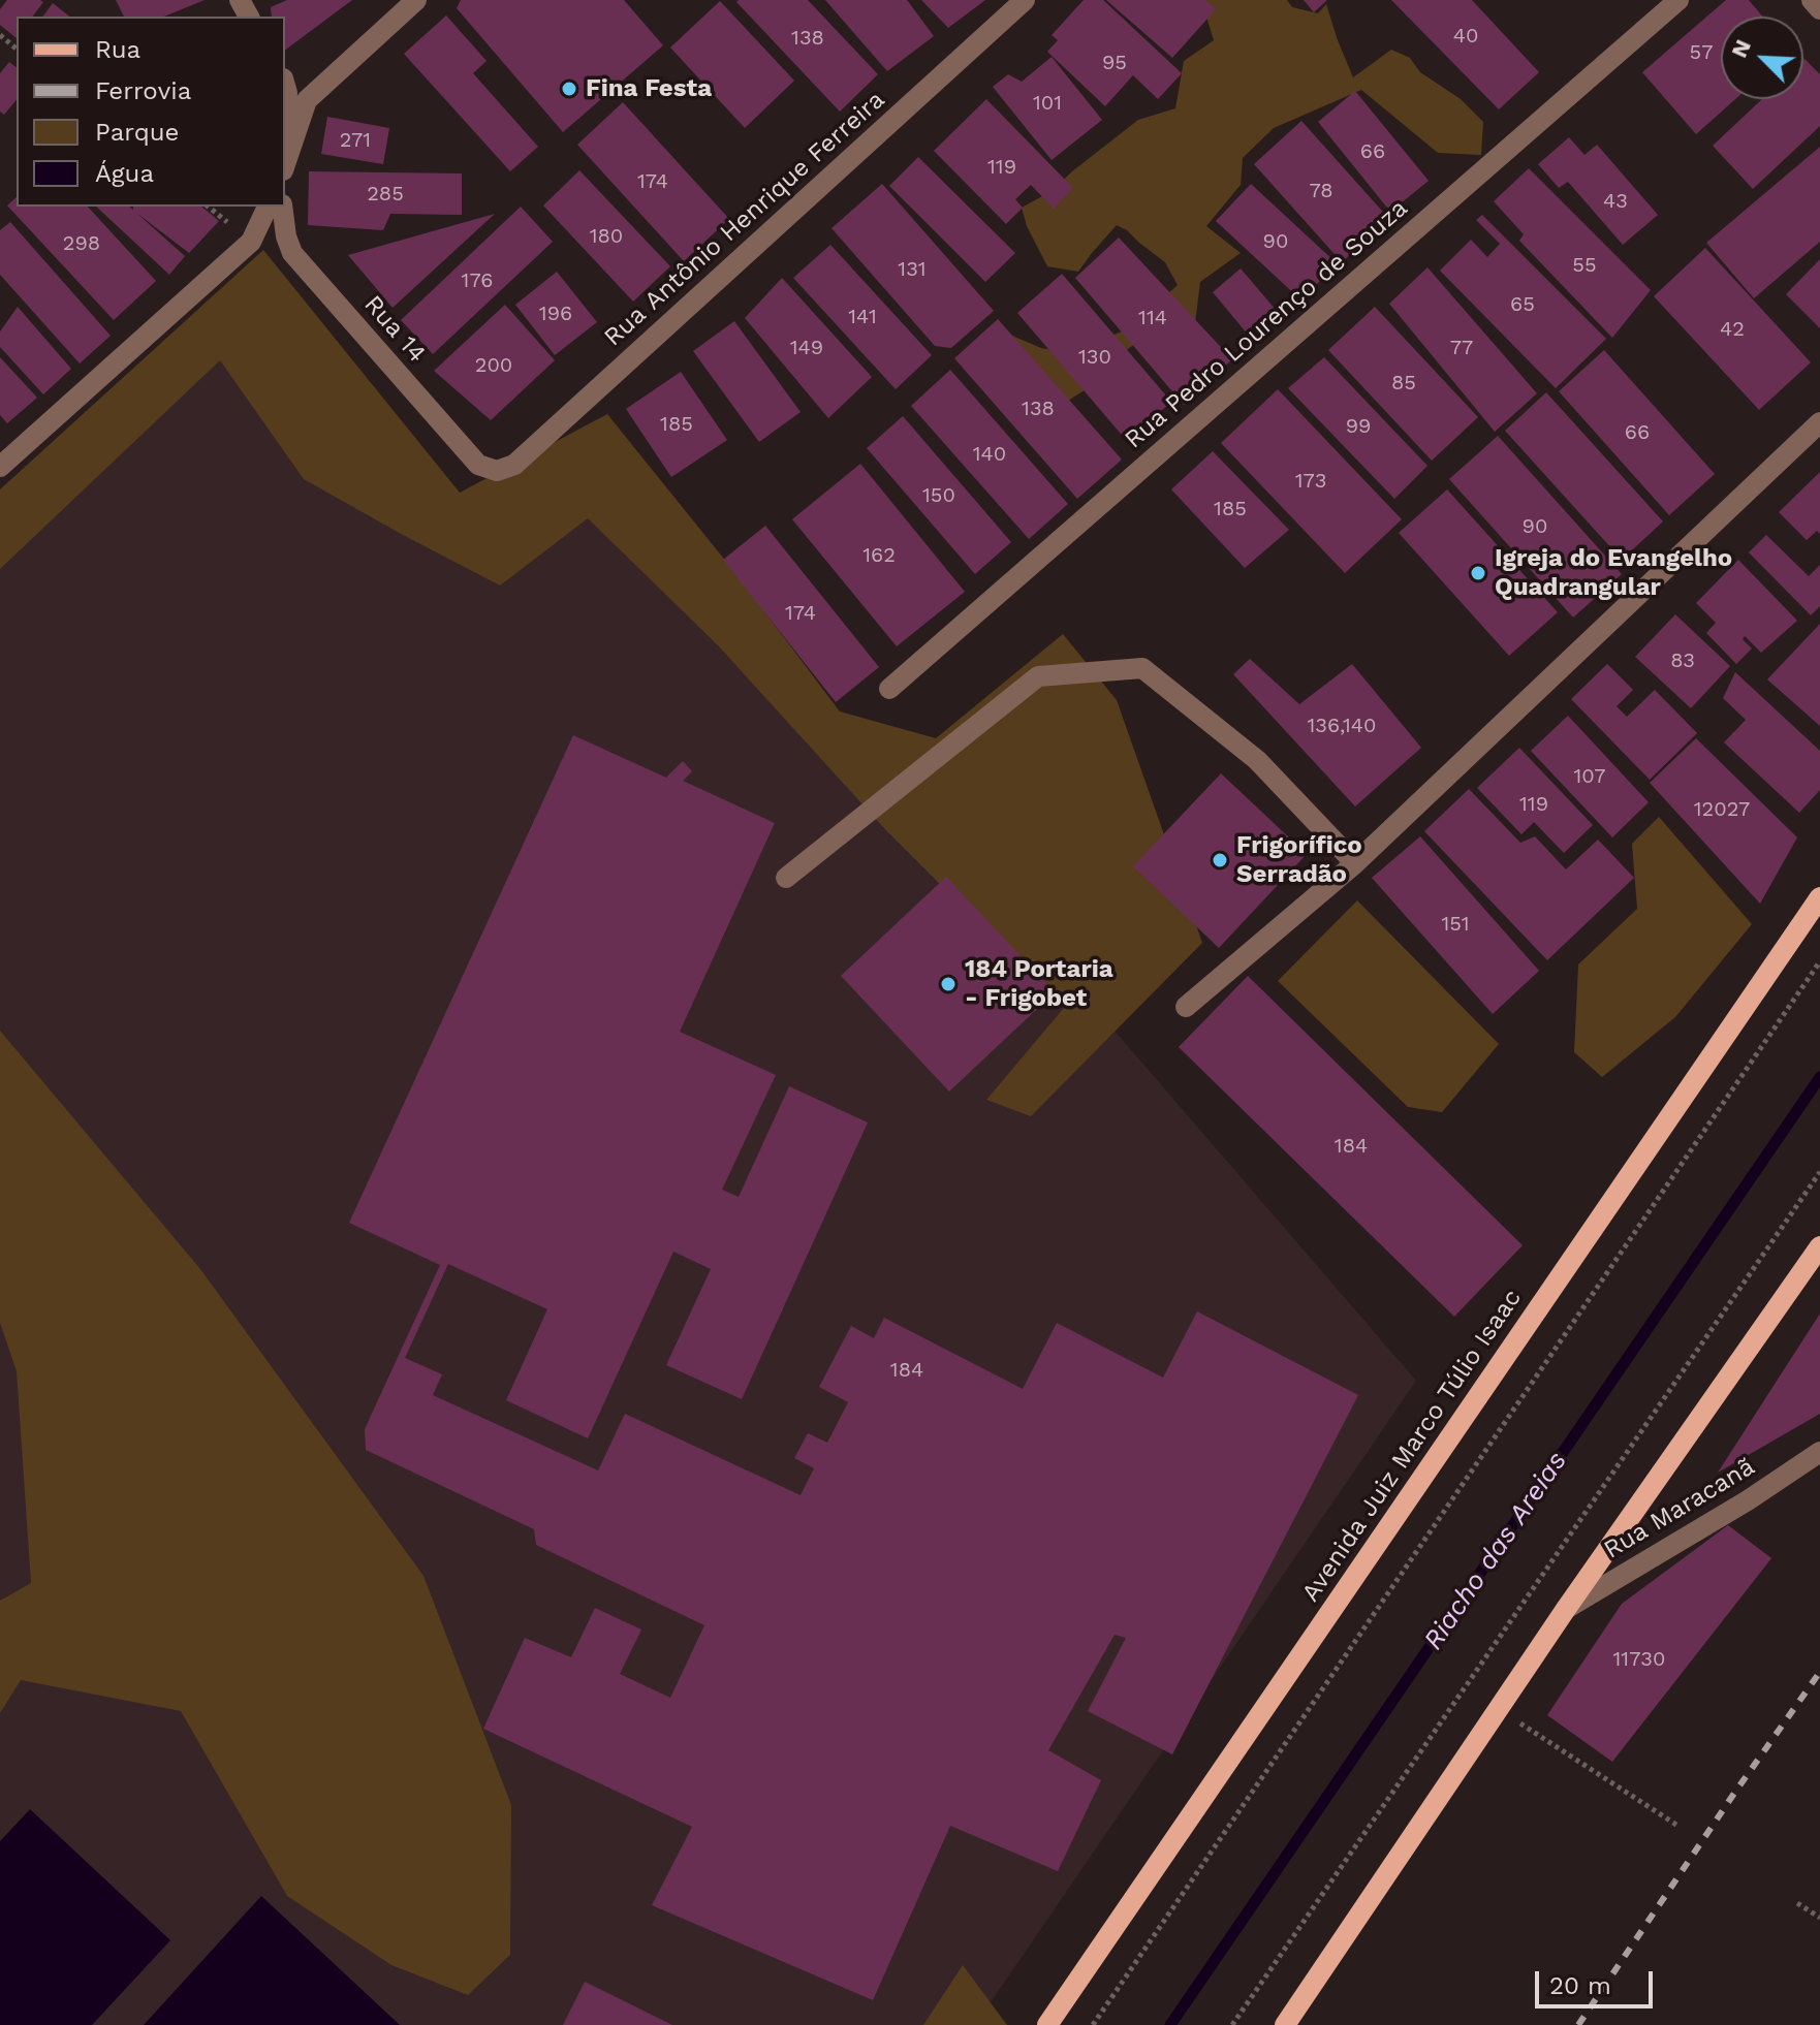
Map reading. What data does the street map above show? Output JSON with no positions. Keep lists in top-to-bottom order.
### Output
{
  "streets": {
    "main road": ["Avenida Juiz Marco Túlio Isaac"],
    "street": [
      "Rua Antônio Henrique Ferreira",
      "Rua Pedro Lourenço de Souza",
      "Rua 14",
      "Rua Maracanã"
    ]
  },
  "crossings": [
    ["Rua Antônio Henrique Ferreira", "Rua 14"]
  ],
  "water": ["Riacho das Areias"],
  "places": [
    "Fina Festa",
    "Igreja do Evangelho Quadrangular",
    "Frigorífico Serradão",
    "184 Portaria - Frigobet"
  ],
  "house_numbers": [
    "40",
    "138",
    "57",
    "95",
    "101",
    "271",
    "66",
    "119",
    "174",
    "78",
    "285",
    "43",
    "180",
    "90",
    "298",
    "55",
    "131",
    "176",
    "65",
    "196",
    "141",
    "114",
    "42",
    "149",
    "77",
    "130",
    "200",
    "85",
    "138",
    "185",
    "99",
    "66",
    "140",
    "173",
    "150",
    "185",
    "90",
    "162",
    "174",
    "83",
    "136,140",
    "107",
    "119",
    "12027",
    "151",
    "184",
    "184",
    "11730"
  ],
  "legend": [
    "Rua",
    "Ferrovia",
    "Parque",
    "Água"
  ],
  "scale_bar": "20 m",
  "north": "top left"
}
